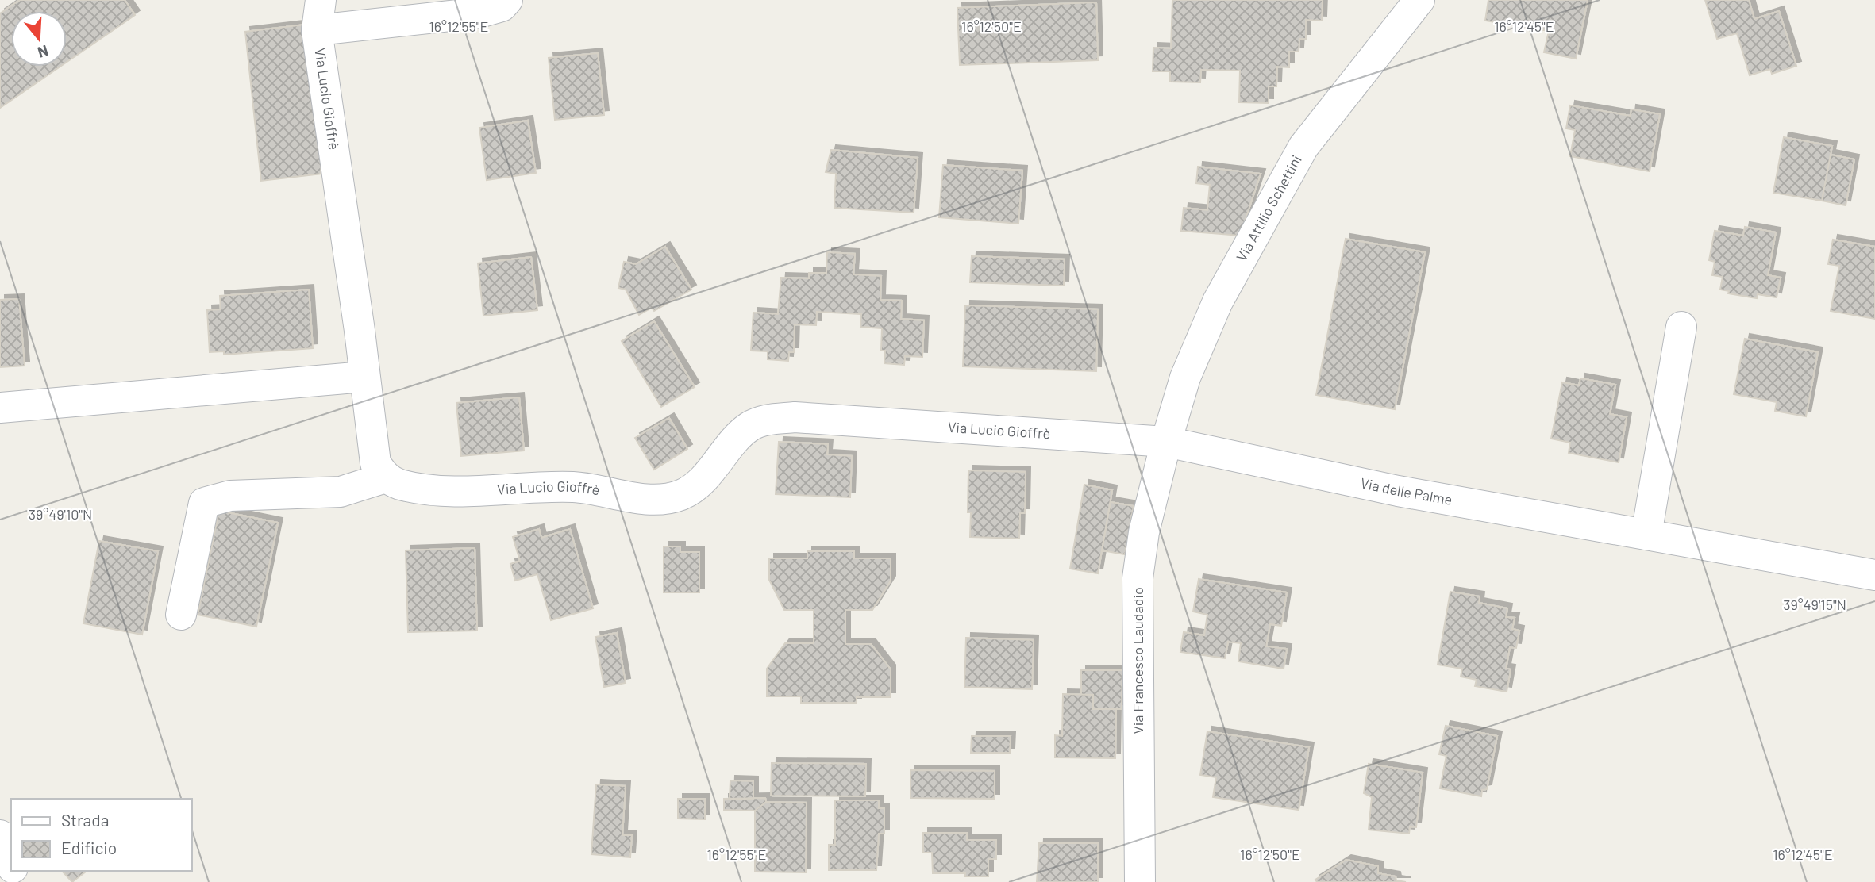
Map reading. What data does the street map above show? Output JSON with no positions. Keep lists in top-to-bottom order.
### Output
{
  "streets": {
    "street": [
      "Via Lucio Gioffrè",
      "Via Attilio Schettini",
      "Via delle Palme",
      "Via Francesco Laudadio"
    ]
  },
  "crossings": [
    ["Via Lucio Gioffrè", "Via Attilio Schettini"],
    ["Via Lucio Gioffrè", "Via delle Palme"],
    ["Via Lucio Gioffrè", "Via Francesco Laudadio"],
    ["Via Attilio Schettini", "Via delle Palme"],
    ["Via Attilio Schettini", "Via Francesco Laudadio"],
    ["Via delle Palme", "Via Francesco Laudadio"]
  ],
  "legend": ["Strada", "Edificio"],
  "north": "bottom",
  "coordinates": [
    "16°12'55\"E",
    "16°12'50\"E",
    "16°12'45\"E",
    "39°49'10\"N",
    "39°49'15\"N"
  ]
}
